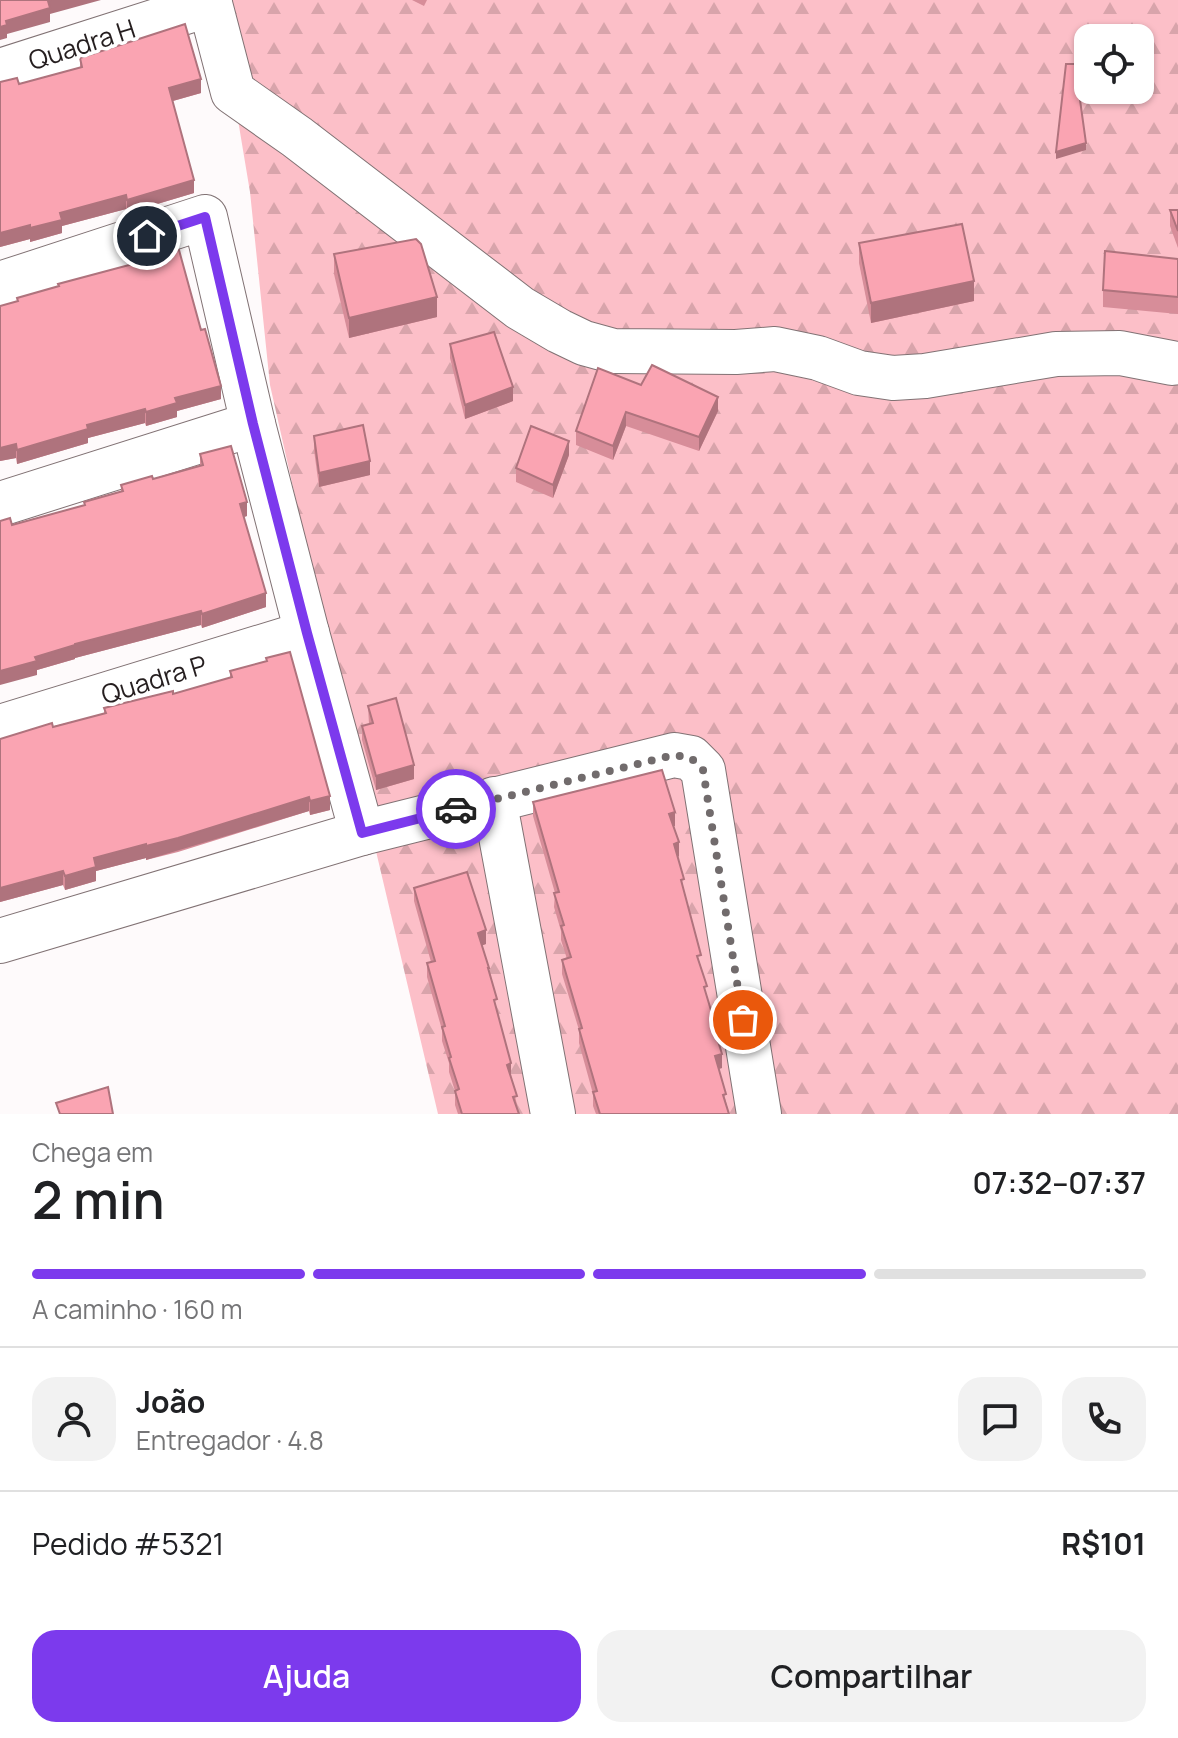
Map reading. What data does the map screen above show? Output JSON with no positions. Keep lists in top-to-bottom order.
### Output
{
  "streets": {
    "street": ["Quadra H", "Quadra P"]
  },
  "page": {
    "heading": ["2 min", "Chega em", "07:32–07:37"],
    "panel": [
      "João",
      "Entregador · 4.8",
      "Pedido #5321",
      "R$101"
    ],
    "bar": "A caminho · 160 m",
    "buttons": ["Ajuda", "Compartilhar"]
  }
}
